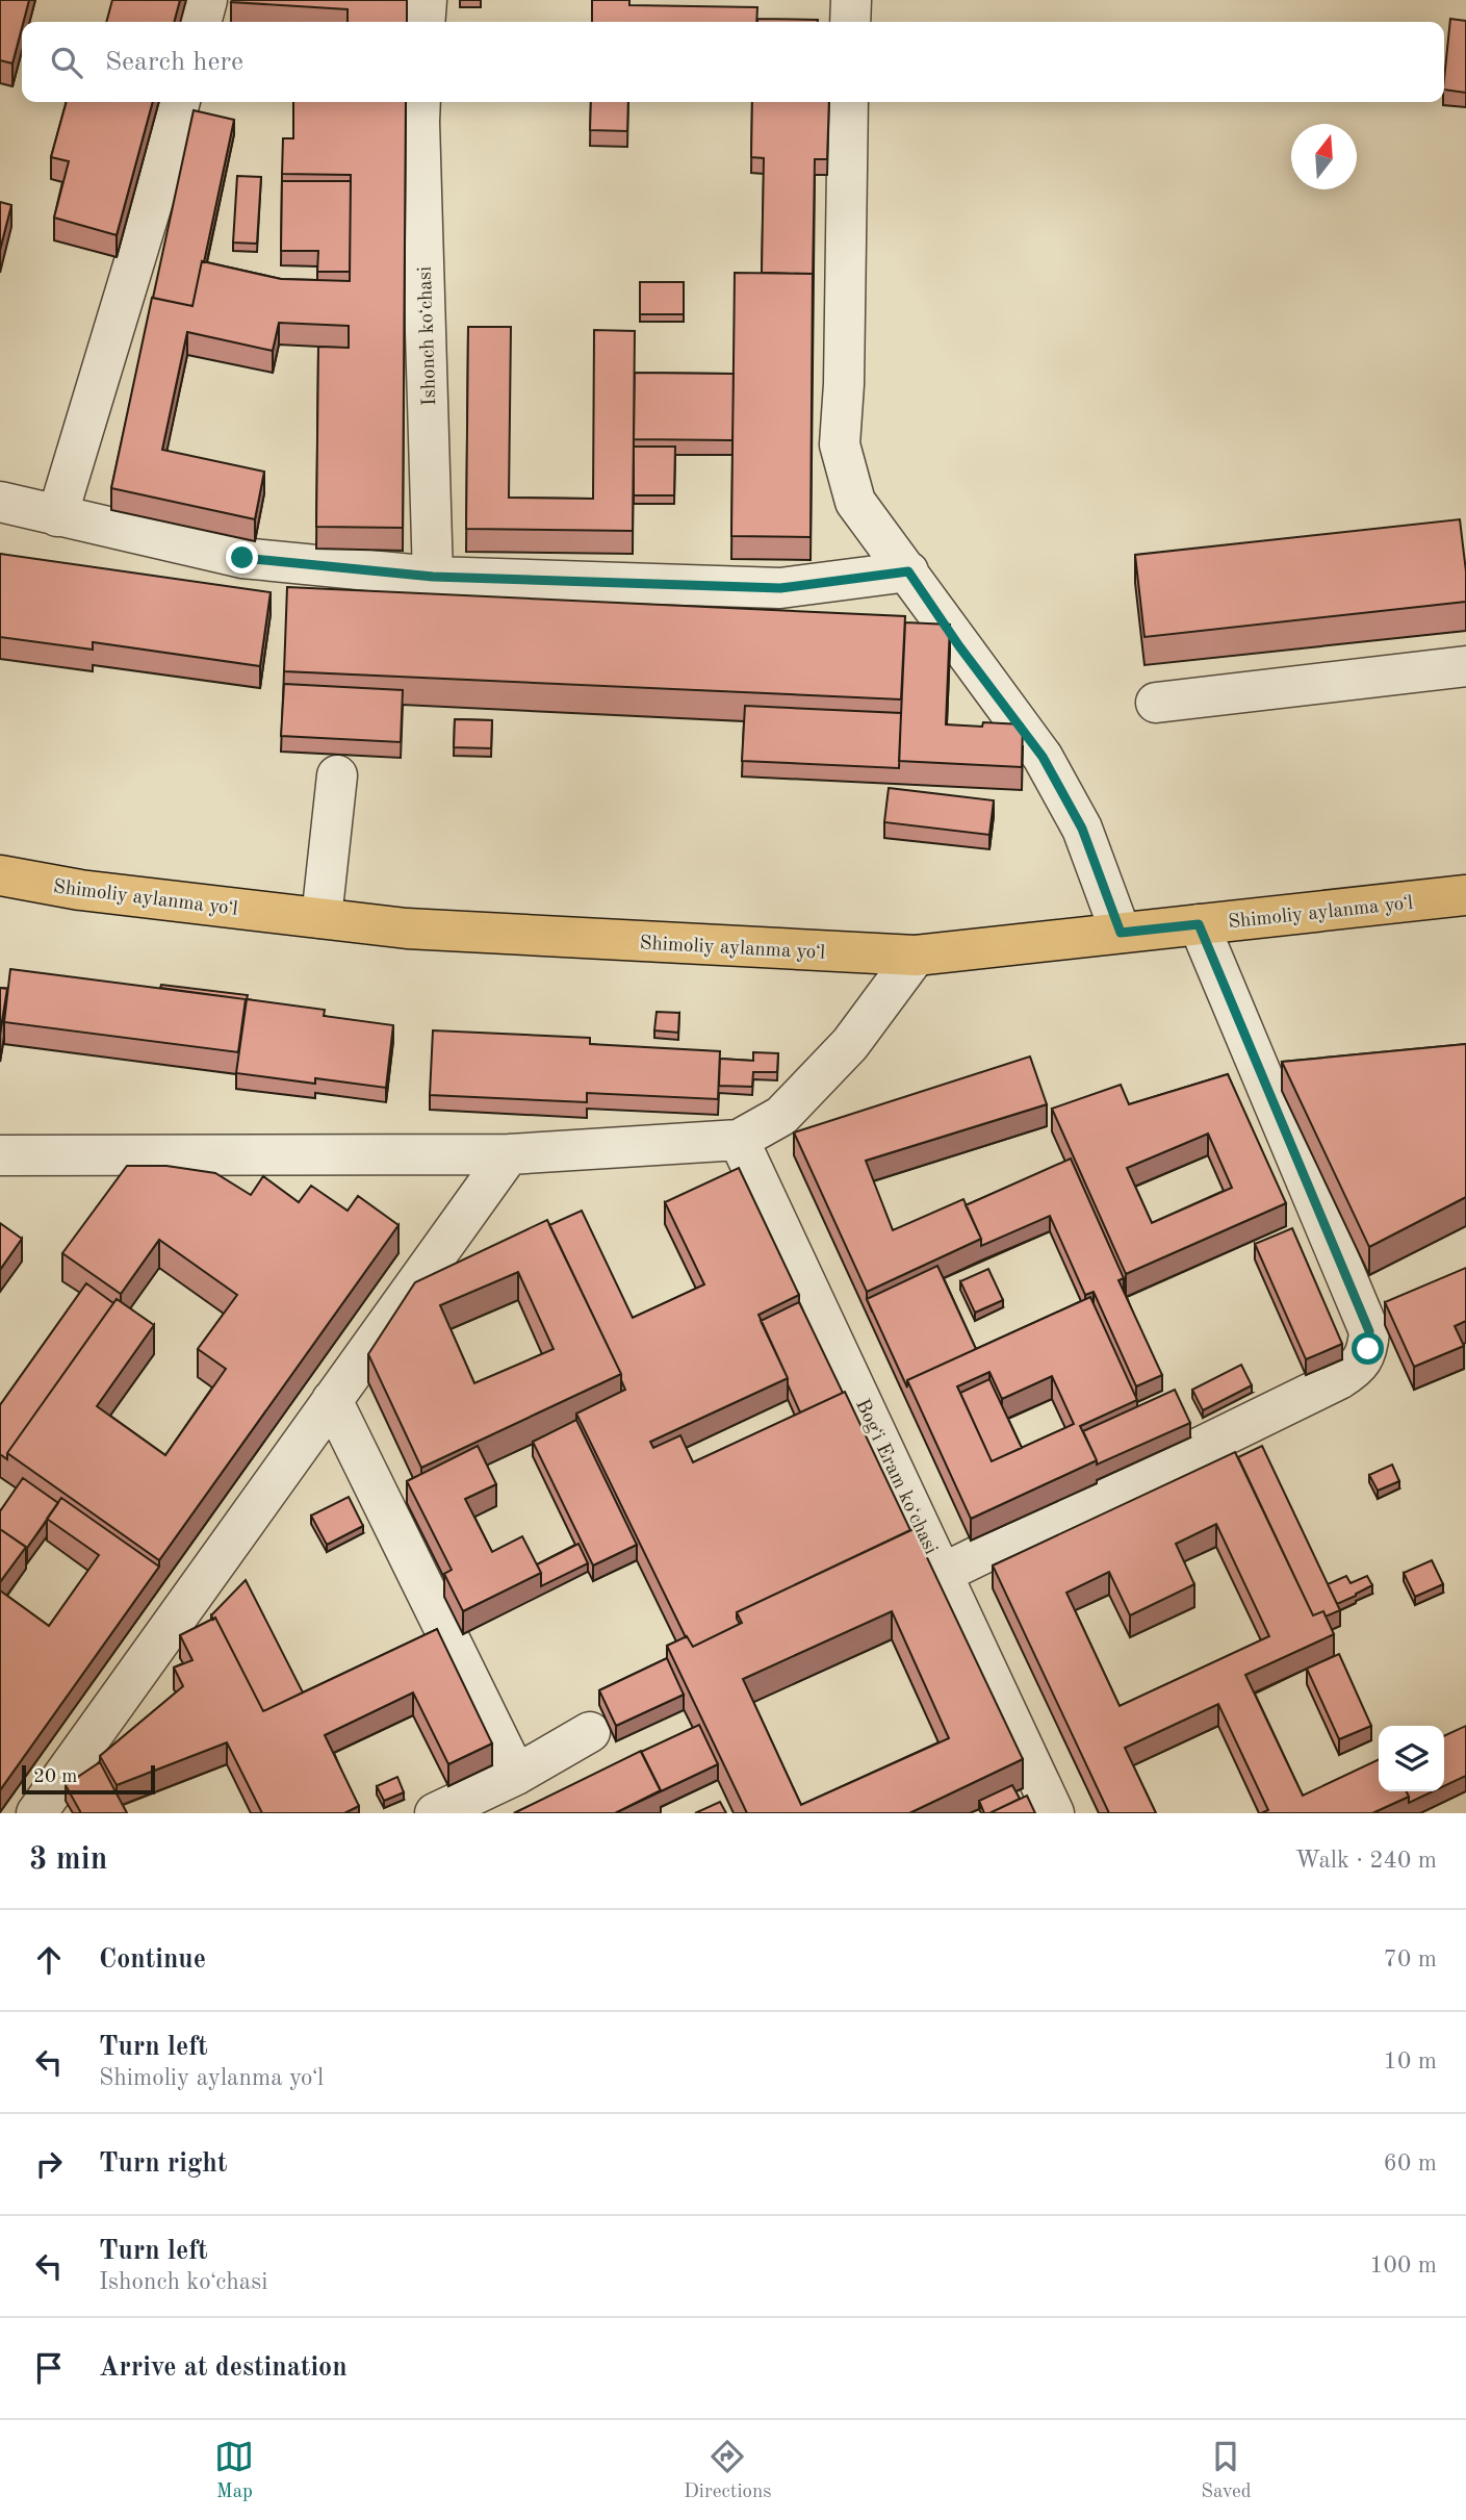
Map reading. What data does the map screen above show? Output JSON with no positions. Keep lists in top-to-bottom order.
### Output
{
  "streets": {
    "main road": ["Shimoliy aylanma yoʻl"],
    "street": ["Ishonch koʻchasi", "Bogʻi Eram koʻchasi"]
  },
  "scale_bar": "20 m",
  "north": "top",
  "page": {
    "search": "Search here",
    "scale": "20 m",
    "heading": ["3 min", "Walk · 240 m"],
    "list": [
      ["Continue", "70 m"],
      ["Turn left", "Shimoliy aylanma yoʻl", "10 m"],
      ["Turn right", "60 m"],
      ["Turn left", "Ishonch koʻchasi", "100 m"],
      "Arrive at destination"
    ],
    "nav": ["Map", "Directions", "Saved"]
  }
}
